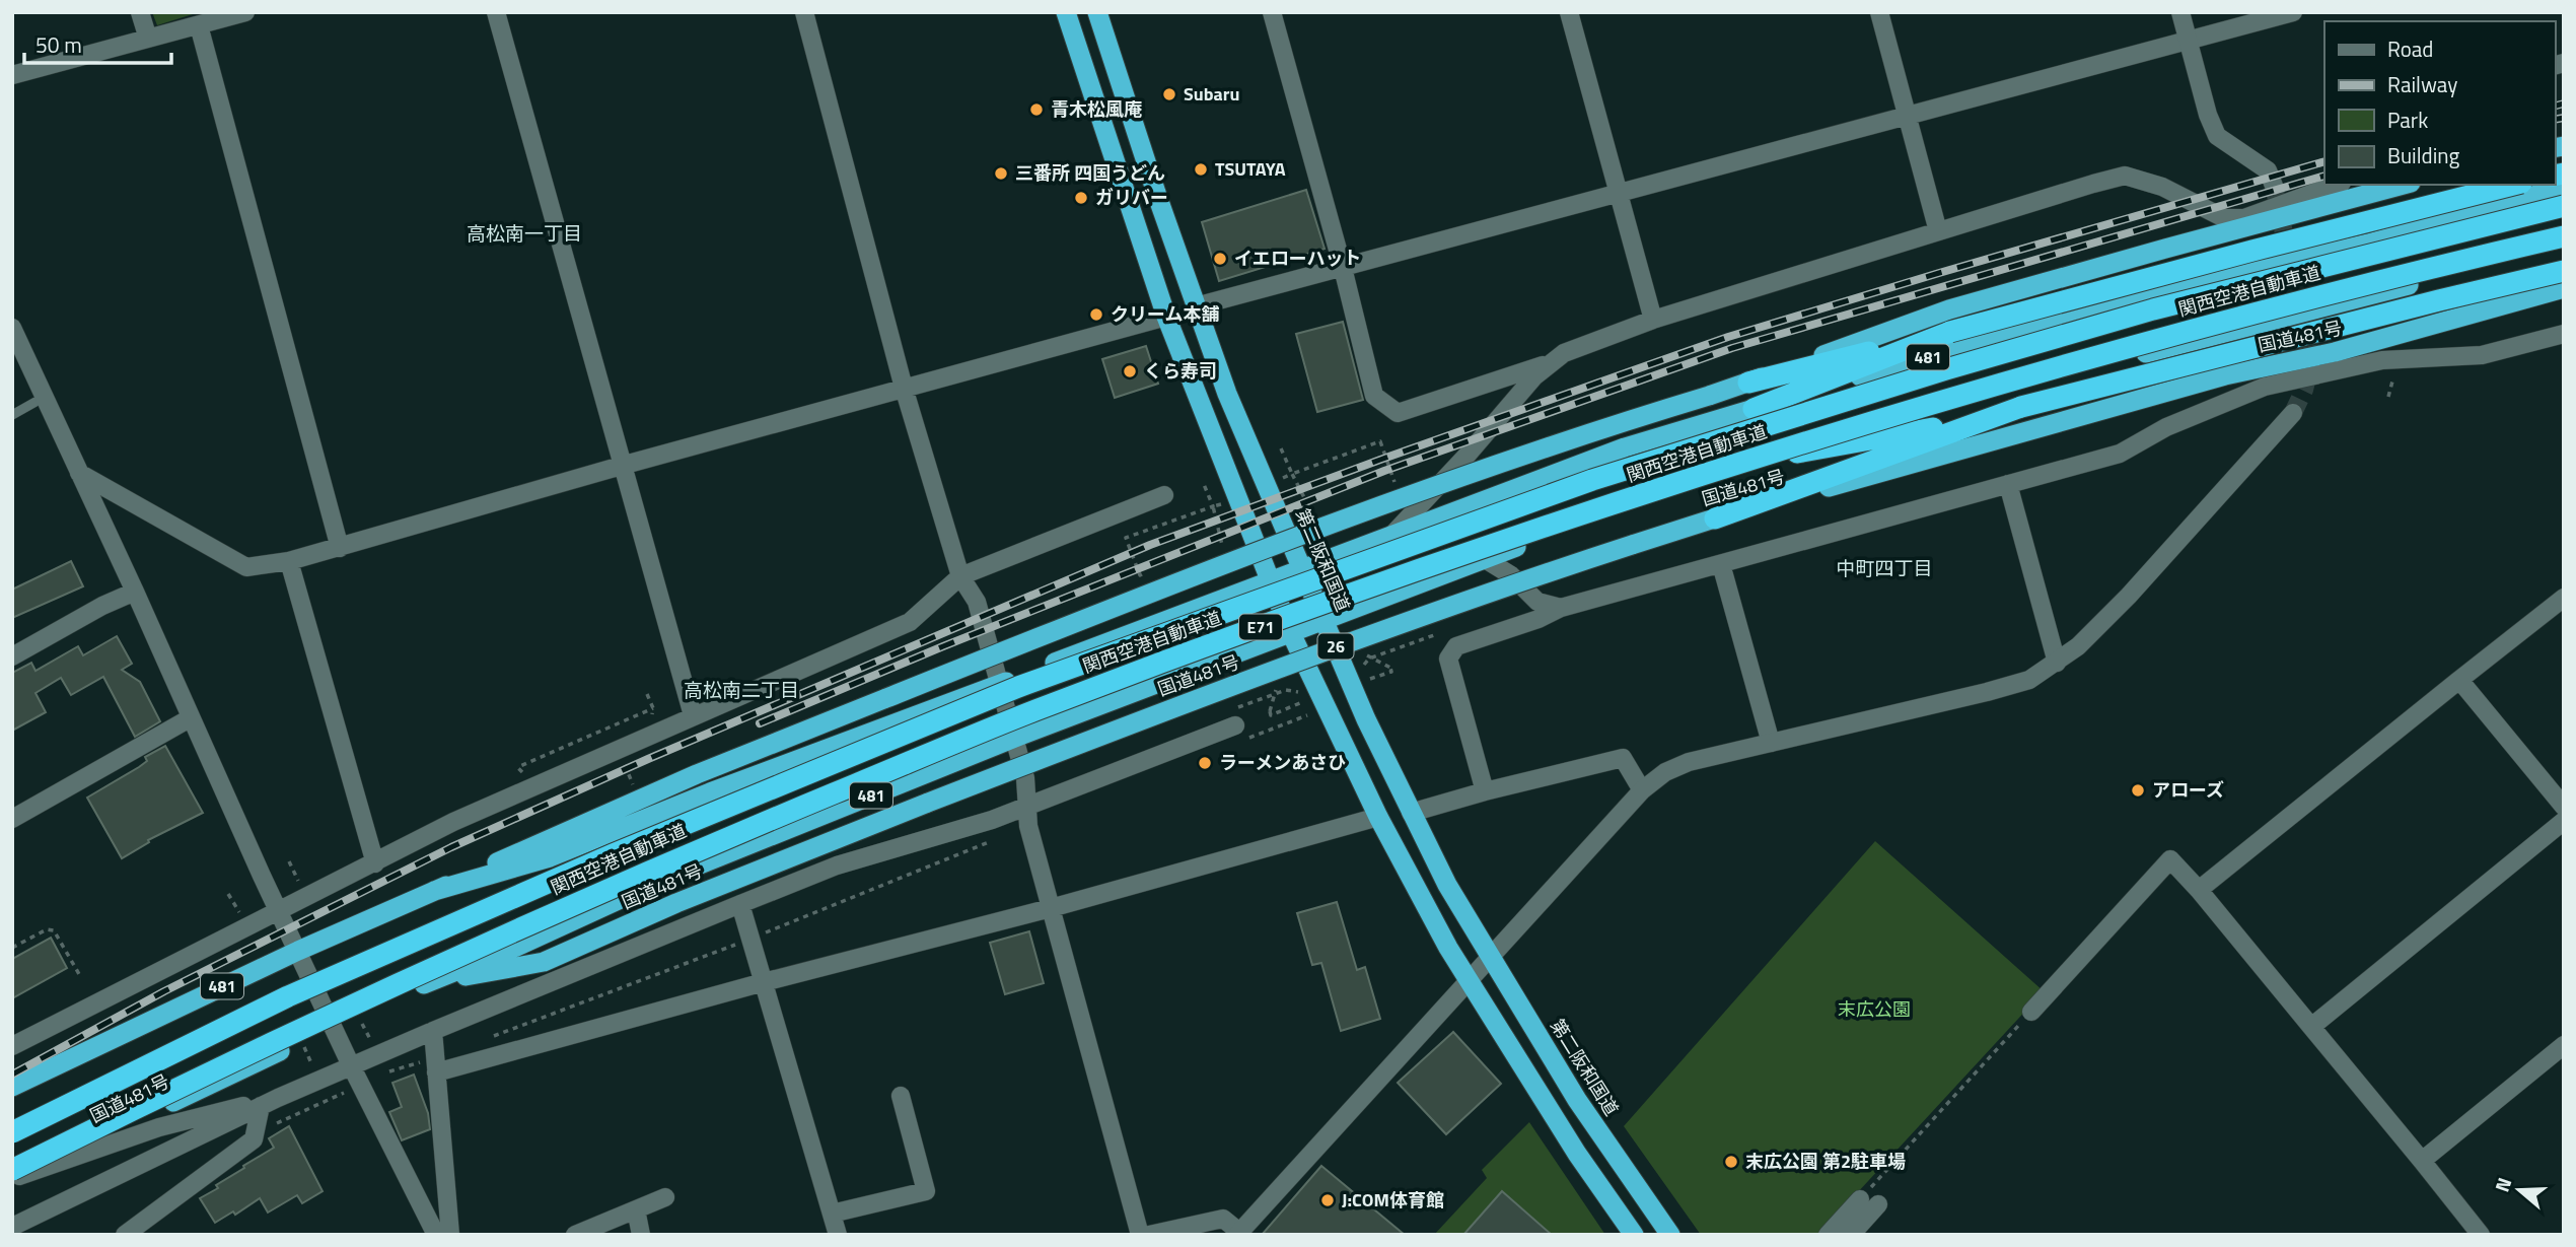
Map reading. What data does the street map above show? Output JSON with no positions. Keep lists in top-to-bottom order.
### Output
{
  "streets": {
    "highway": [
      "関西空港自動車道",
      "国道481号",
      "481",
      "第二阪和国道",
      "E71",
      "26"
    ]
  },
  "crossings": [
    ["関西空港自動車道", "国道481号"],
    ["国道481号", "481"],
    ["481", "第二阪和国道"],
    ["481", "26"]
  ],
  "districts": ["高松南一丁目", "中町四丁目", "高松南二丁目"],
  "parks": ["末広公園"],
  "places": [
    "Subaru",
    "青木松風庵",
    "TSUTAYA",
    "三番所 四国うどん",
    "ガリバー",
    "イエローハット",
    "クリーム本舗",
    "くら寿司",
    "ラーメンあさひ",
    "アローズ",
    "末広公園 第2駐車場",
    "J:COM体育館"
  ],
  "legend": [
    "Road",
    "Railway",
    "Park",
    "Building"
  ],
  "scale_bar": "50 m",
  "north": "left"
}
